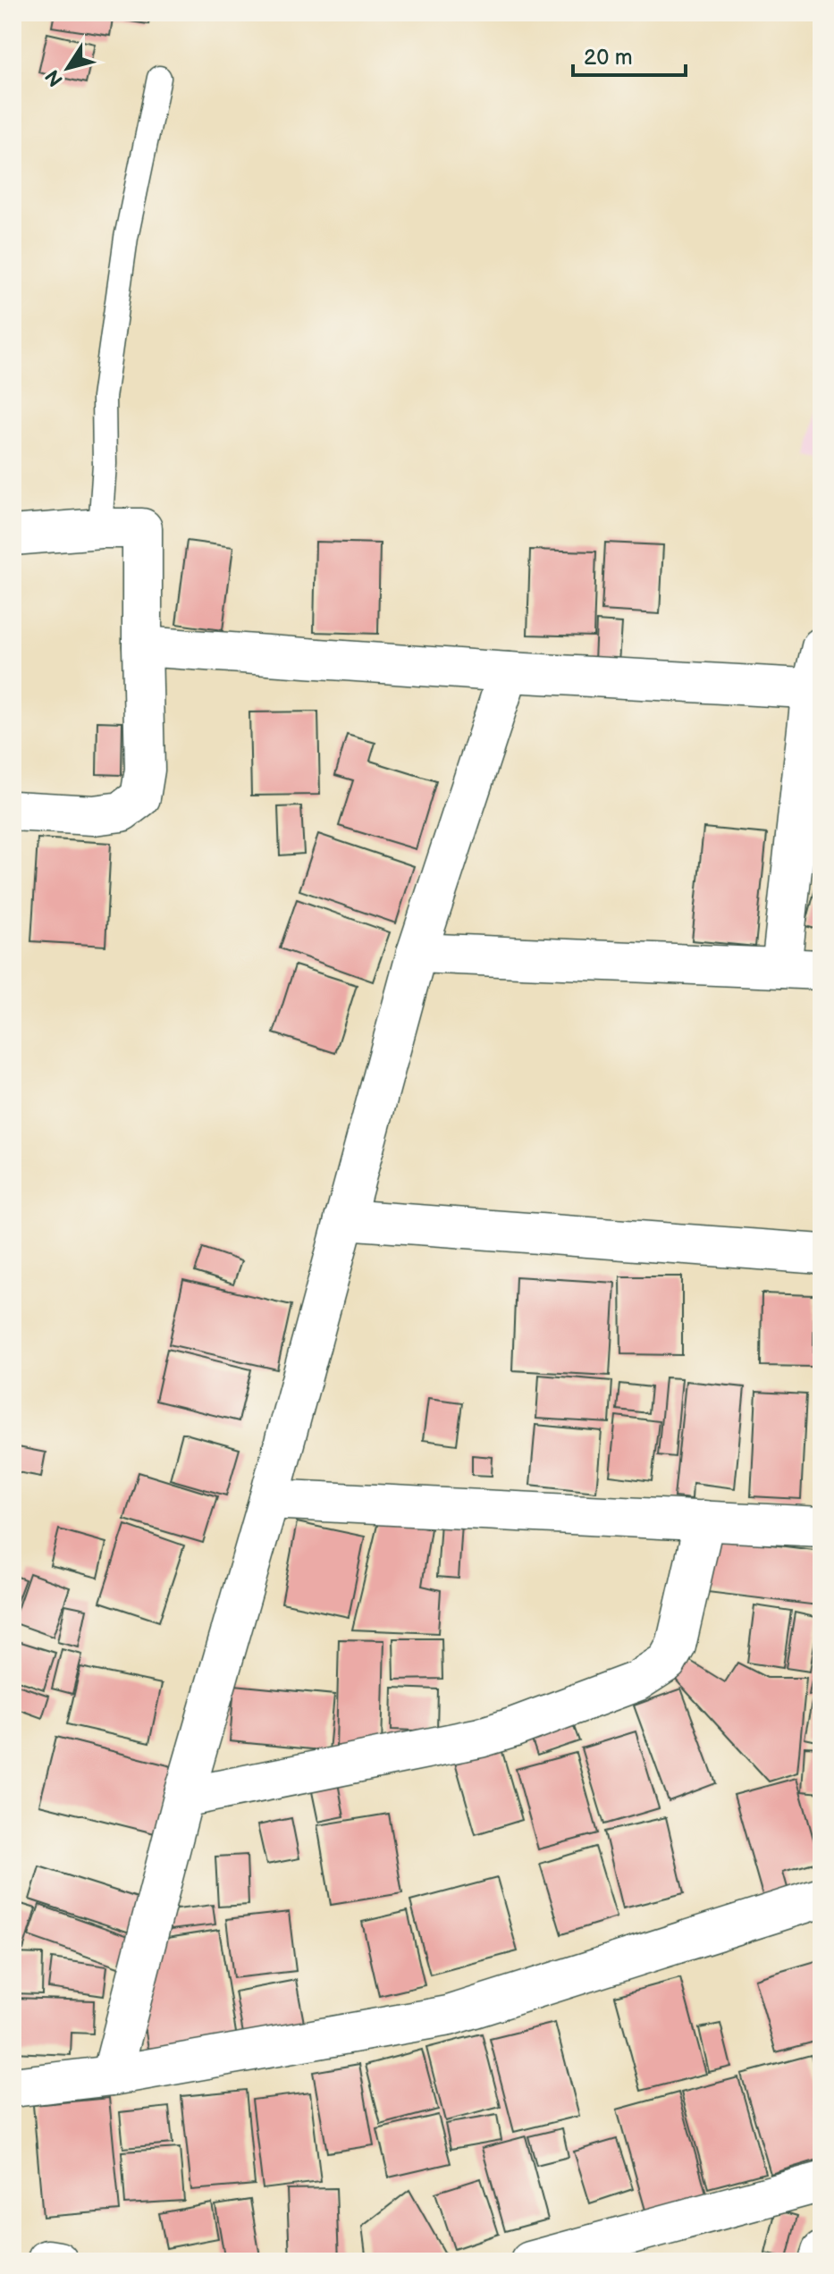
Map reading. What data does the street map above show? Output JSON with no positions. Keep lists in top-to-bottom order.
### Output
{
  "scale_bar": "20 m",
  "north": "bottom left"
}
